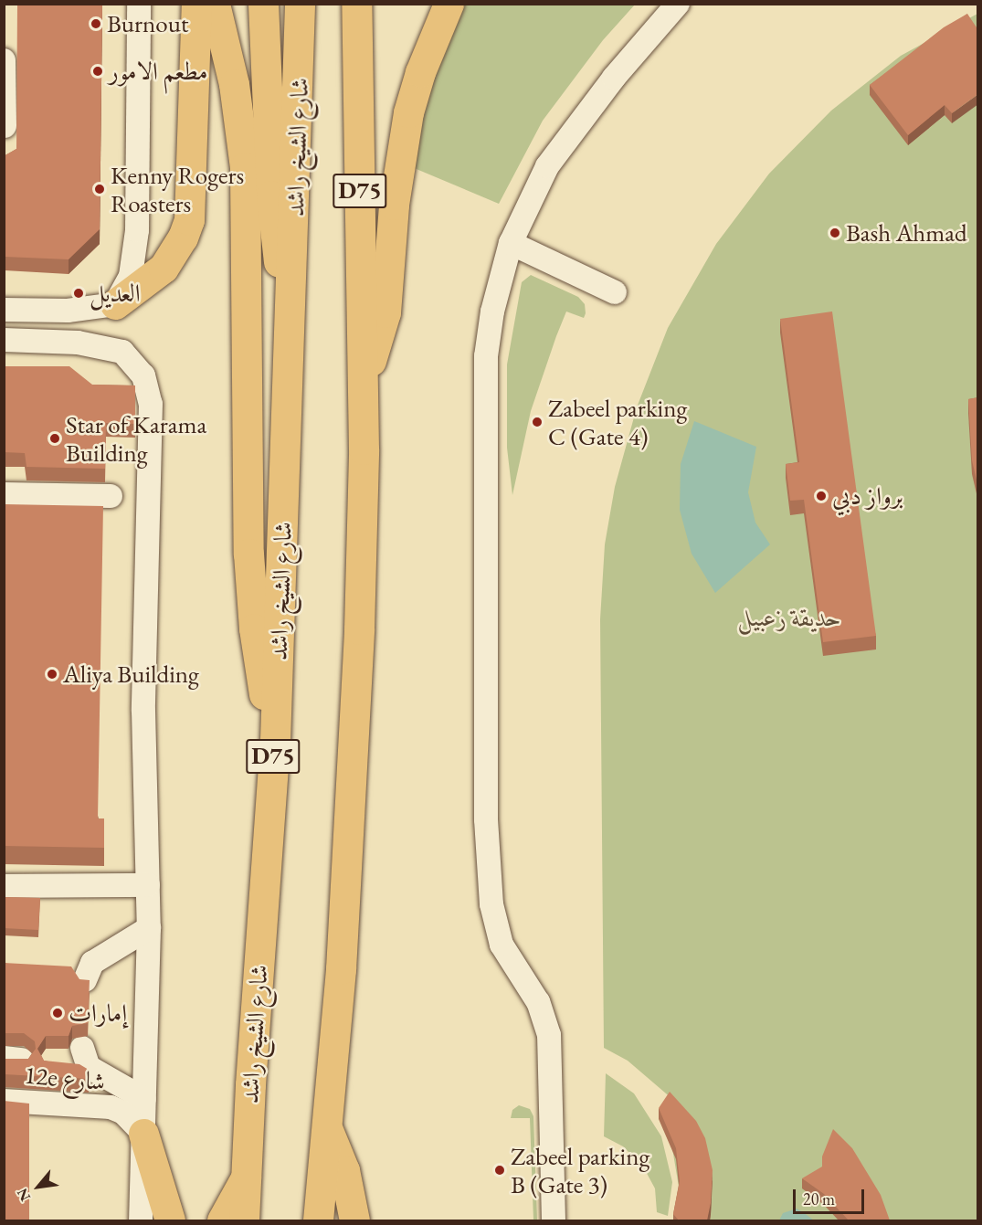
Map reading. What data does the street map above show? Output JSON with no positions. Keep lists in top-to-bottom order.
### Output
{
  "streets": {
    "main road": ["شارع الشيخ راشد", "D75"],
    "street": ["12e شارع"]
  },
  "parks": ["حديقة زعبيل"],
  "places": [
    "Burnout",
    "مطعم الامور",
    "Kenny Rogers Roasters",
    "Bash Ahmad",
    "العديل",
    "Zabeel parking C (Gate 4)",
    "Star of Karama Building",
    "برواز دبي",
    "Aliya Building",
    "إمارات",
    "Zabeel parking B (Gate 3)"
  ],
  "scale_bar": "20 m",
  "north": "bottom left"
}
